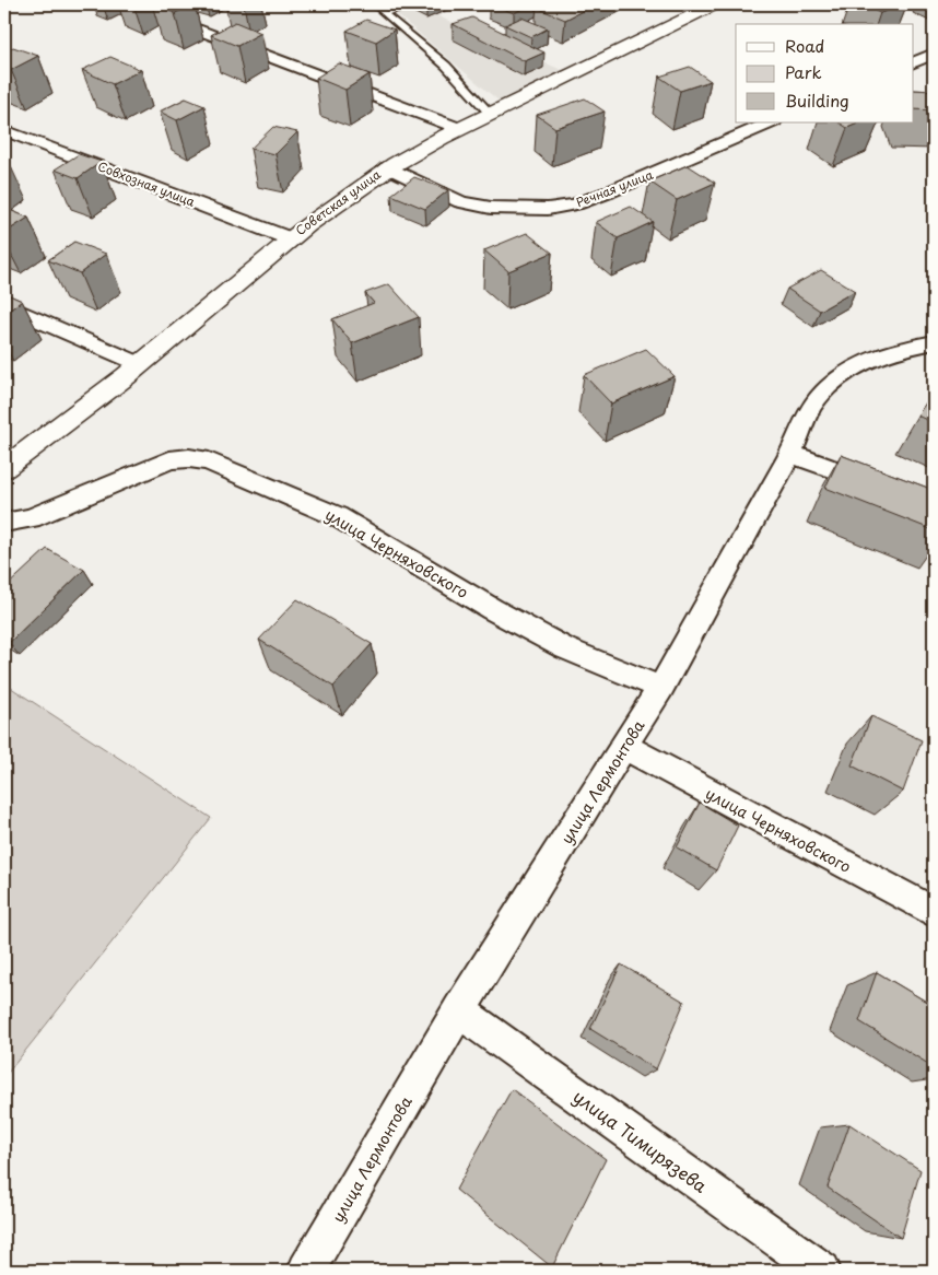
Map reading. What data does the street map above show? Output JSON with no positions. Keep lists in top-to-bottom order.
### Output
{
  "streets": {
    "street": [
      "Совхозная улица",
      "Речная улица",
      "Советская улица",
      "улица Черняховского",
      "улица Лермонтова",
      "улица Тимирязева"
    ]
  },
  "crossings": [
    ["Совхозная улица", "Советская улица"],
    ["Речная улица", "Советская улица"],
    ["улица Черняховского", "улица Лермонтова"],
    ["улица Лермонтова", "улица Тимирязева"]
  ],
  "legend": ["Road", "Park", "Building"]
}
